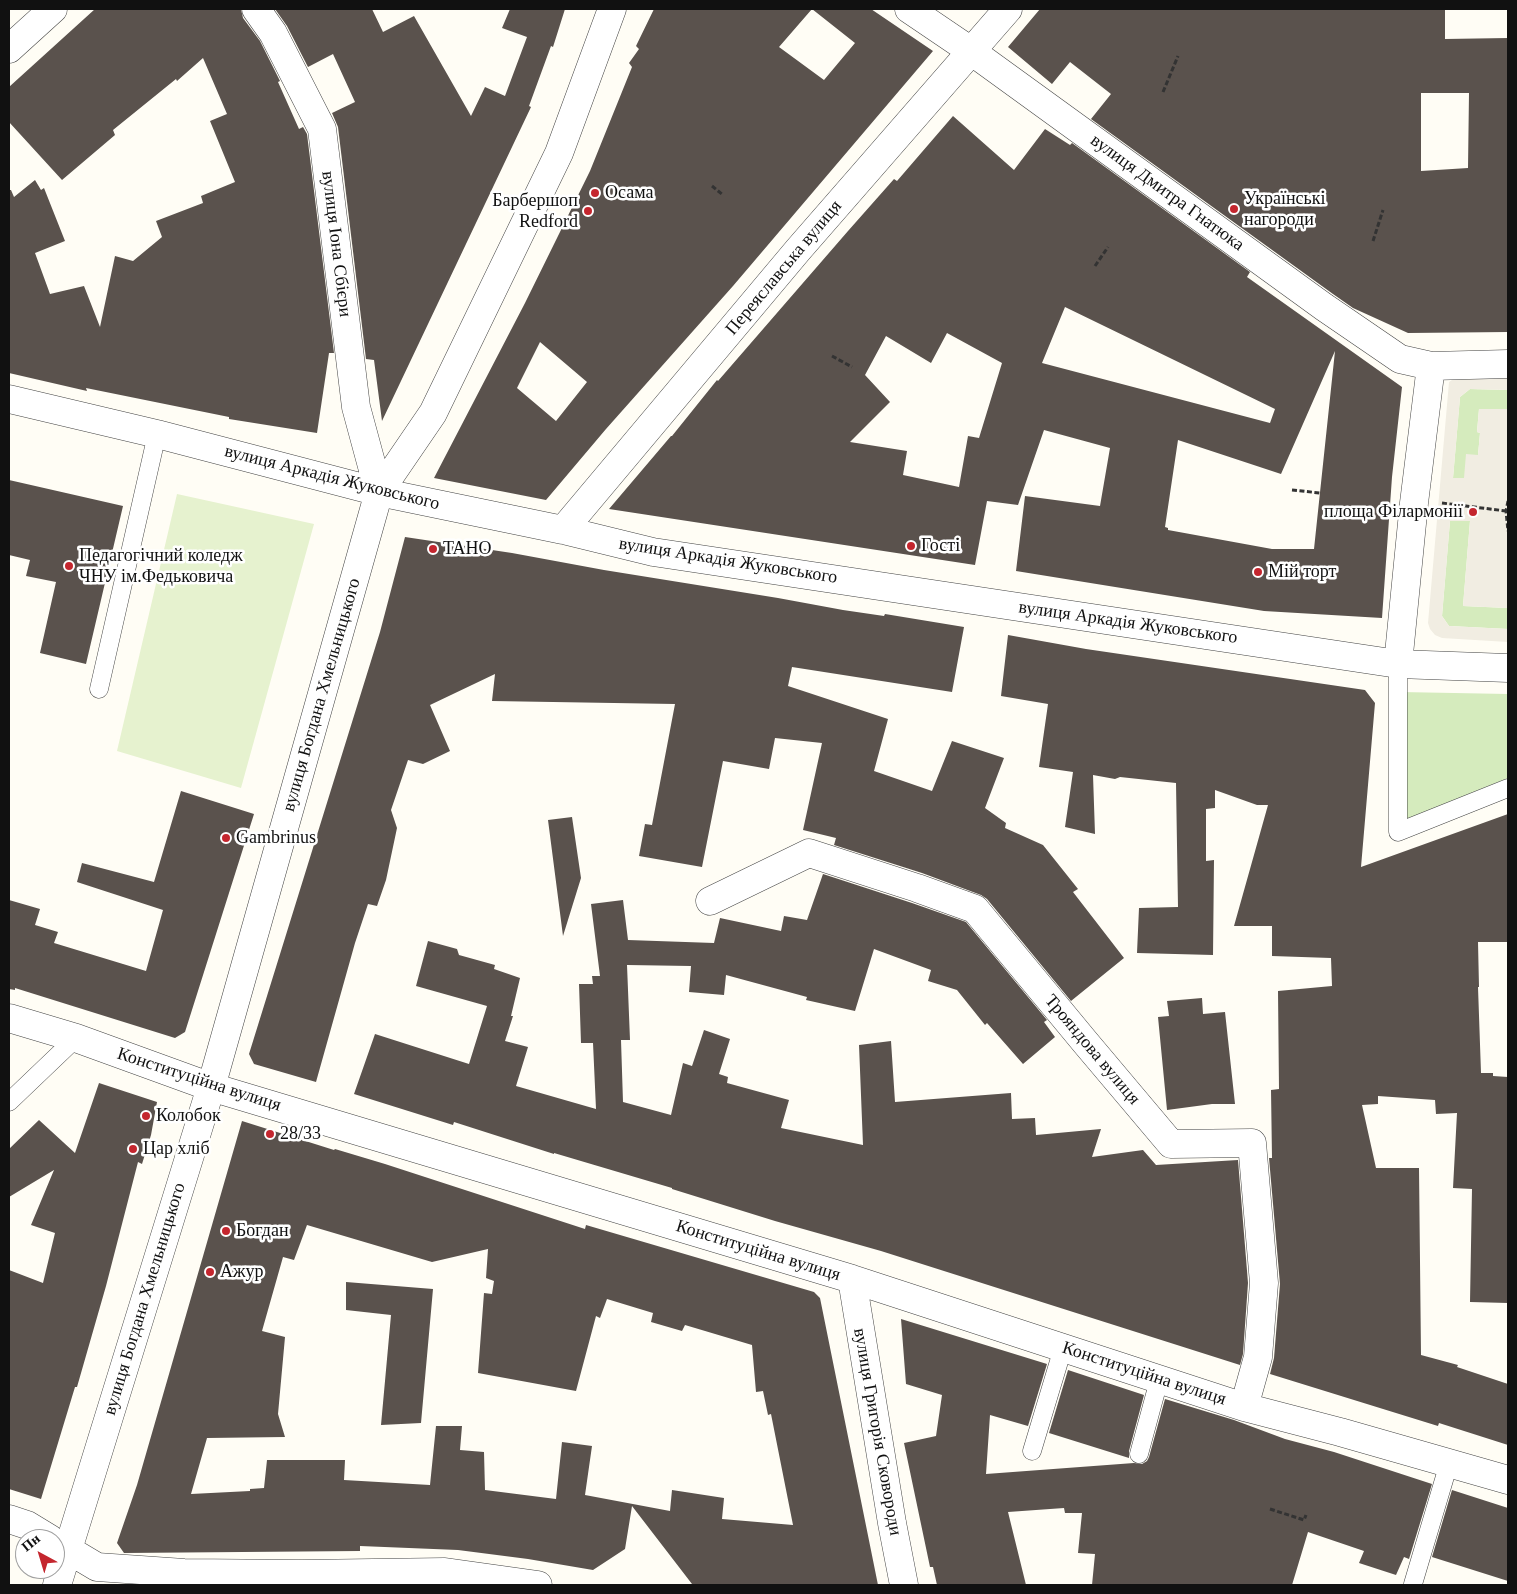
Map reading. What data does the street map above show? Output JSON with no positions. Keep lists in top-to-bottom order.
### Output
{
  "streets": {
    "street": [
      "вулиця Дмитра Гнатюка",
      "вулиця Іона Сбієри",
      "Переяславська вулиця",
      "вулиця Аркадія Жуковського",
      "вулиця Богдана Хмельницького",
      "Трояндова вулиця",
      "Конституційна вулиця",
      "вулиця Григорія Сковороди"
    ]
  },
  "crossings": [
    ["вулиця Дмитра Гнатюка", "Переяславська вулиця"],
    ["вулиця Іона Сбієри", "вулиця Аркадія Жуковського"],
    ["вулиця Іона Сбієри", "вулиця Богдана Хмельницького"],
    ["Переяславська вулиця", "вулиця Аркадія Жуковського"],
    ["вулиця Аркадія Жуковського", "вулиця Богдана Хмельницького"],
    ["вулиця Богдана Хмельницького", "Конституційна вулиця"],
    ["Трояндова вулиця", "Конституційна вулиця"],
    ["Конституційна вулиця", "вулиця Григорія Сковороди"]
  ],
  "places": [
    "Осама",
    "Українські нагороди",
    "Барбершоп Redford",
    "площа Філармонії",
    "Гості",
    "TAHO",
    "Педагогічний коледж ЧНУ ім.Федьковича",
    "Мій торт",
    "Gambrinus",
    "Колобок",
    "28/33",
    "Цар хліб",
    "Богдан",
    "Ажур"
  ],
  "north": "top left"
}
